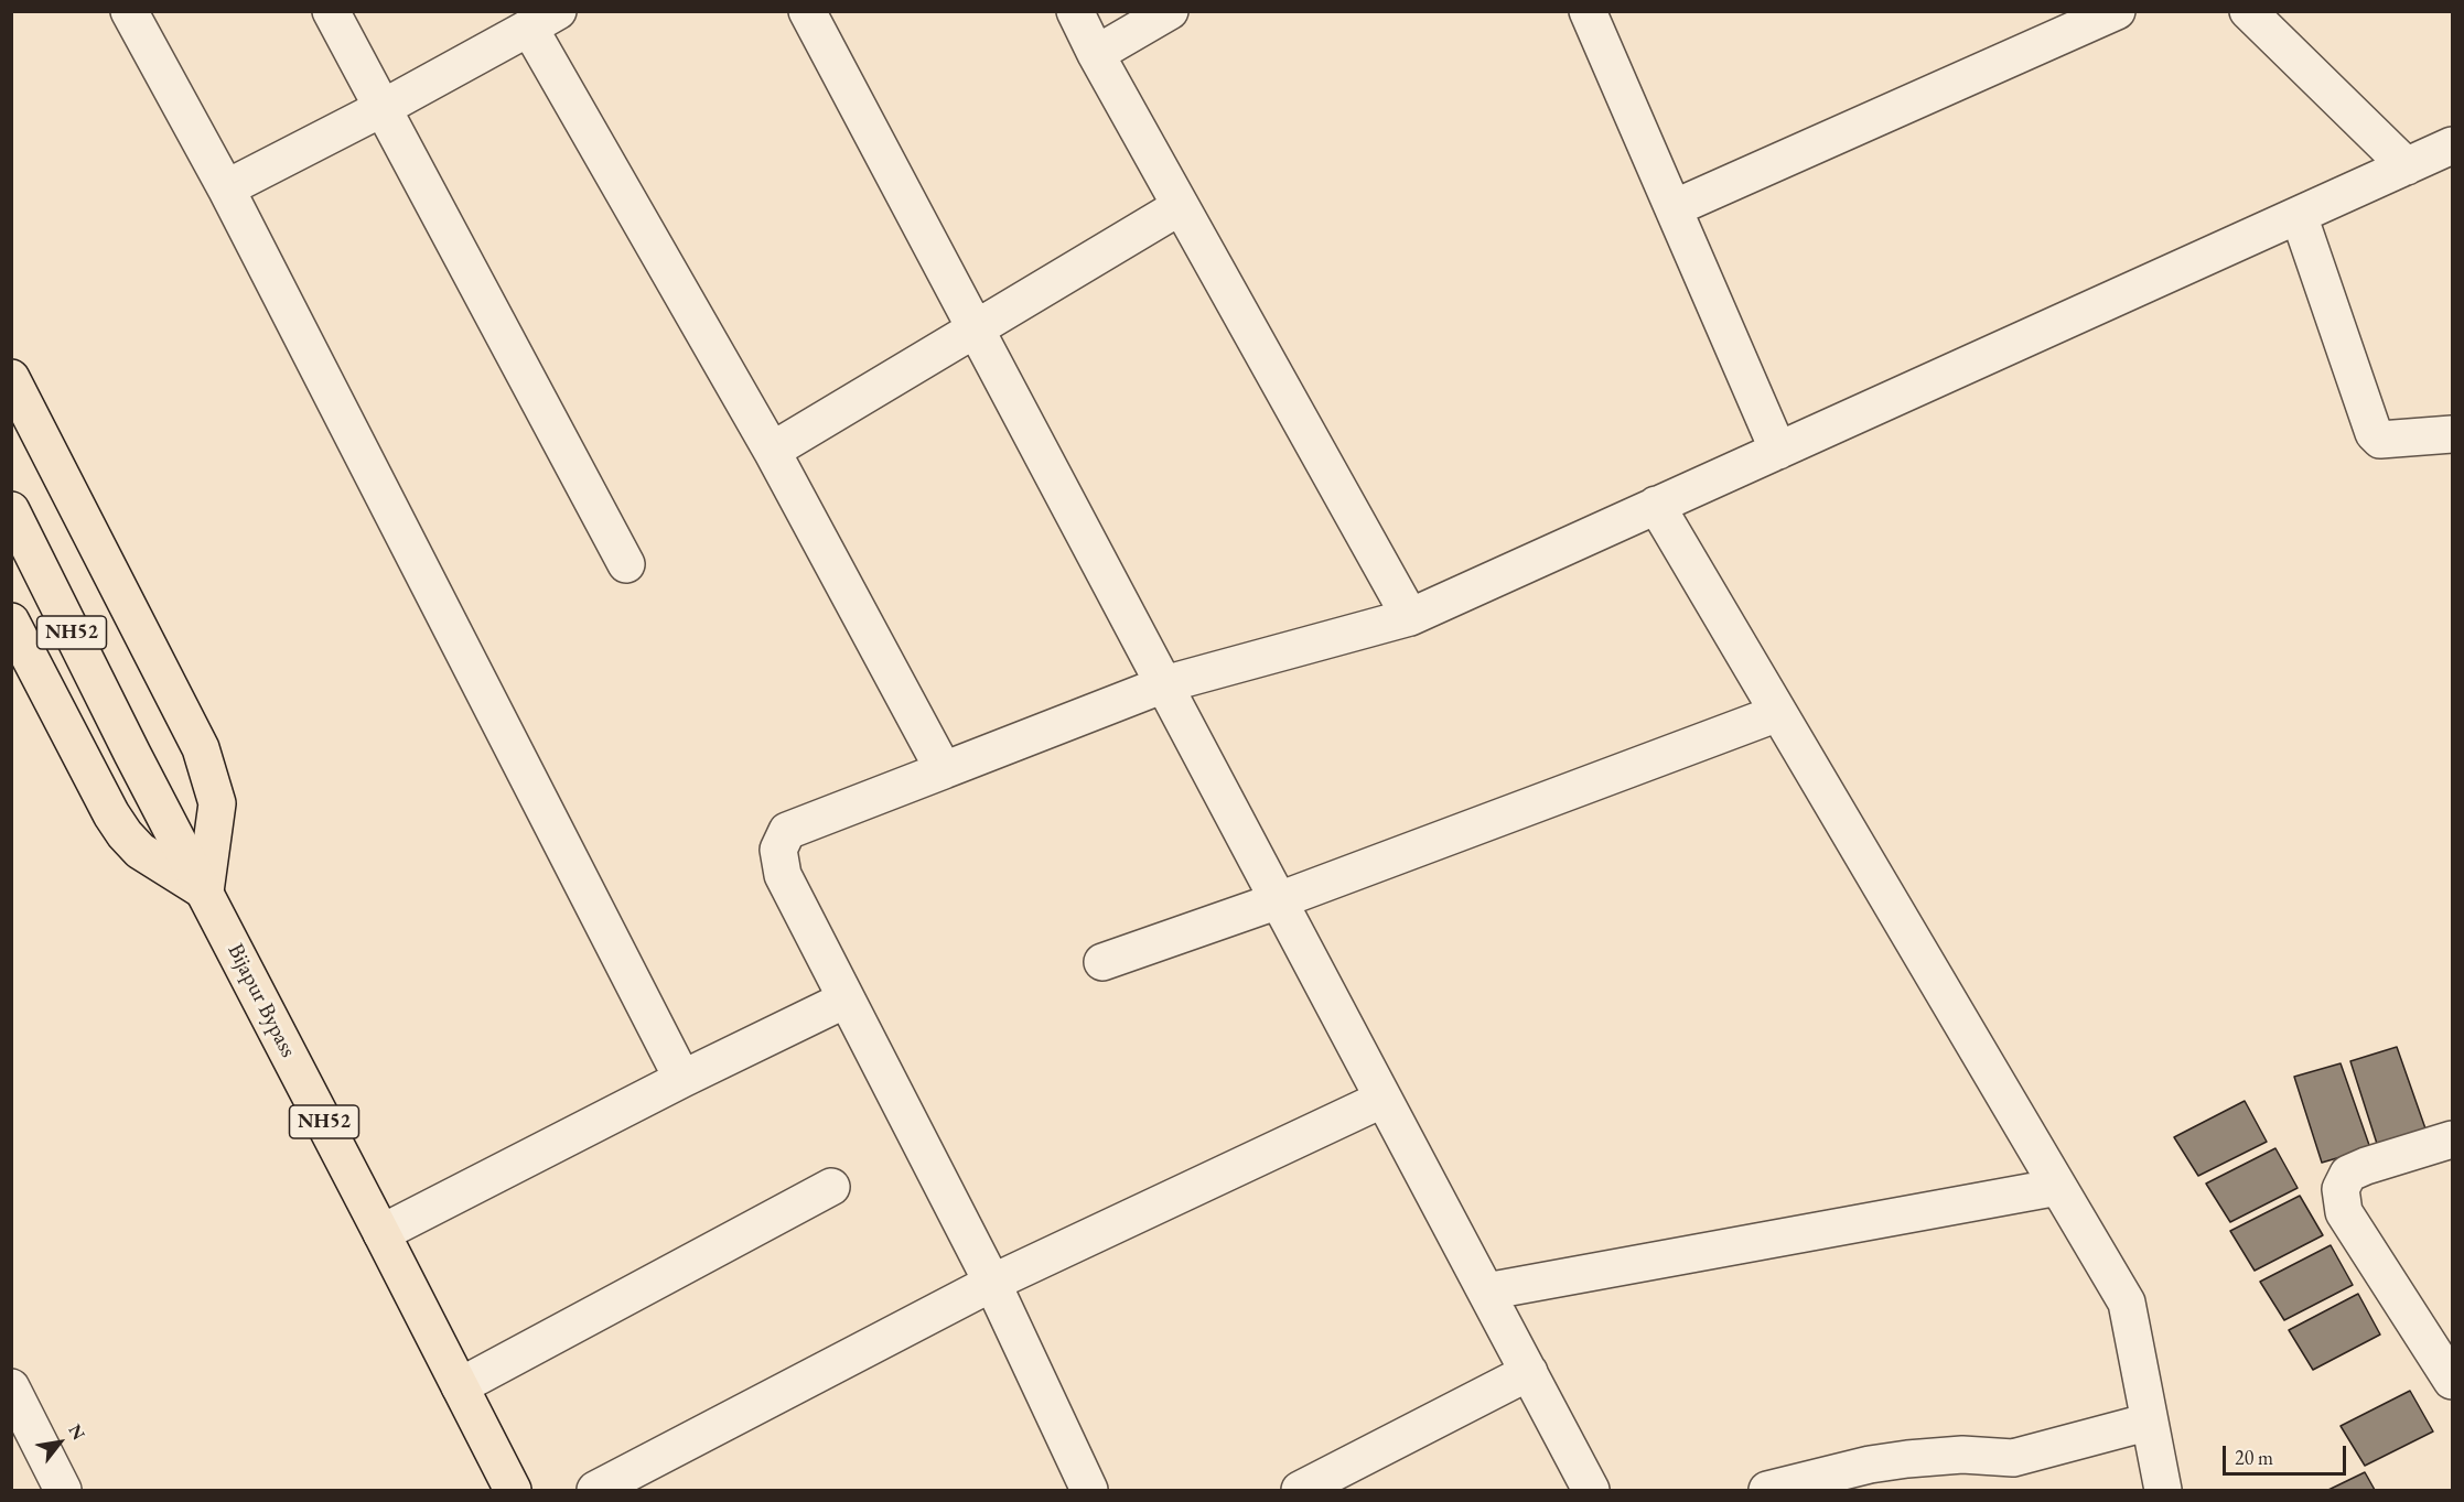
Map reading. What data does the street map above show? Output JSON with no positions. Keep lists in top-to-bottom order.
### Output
{
  "streets": {
    "main road": ["NH52", "Bijapur Bypass"]
  },
  "scale_bar": "20 m",
  "north": "top right"
}
